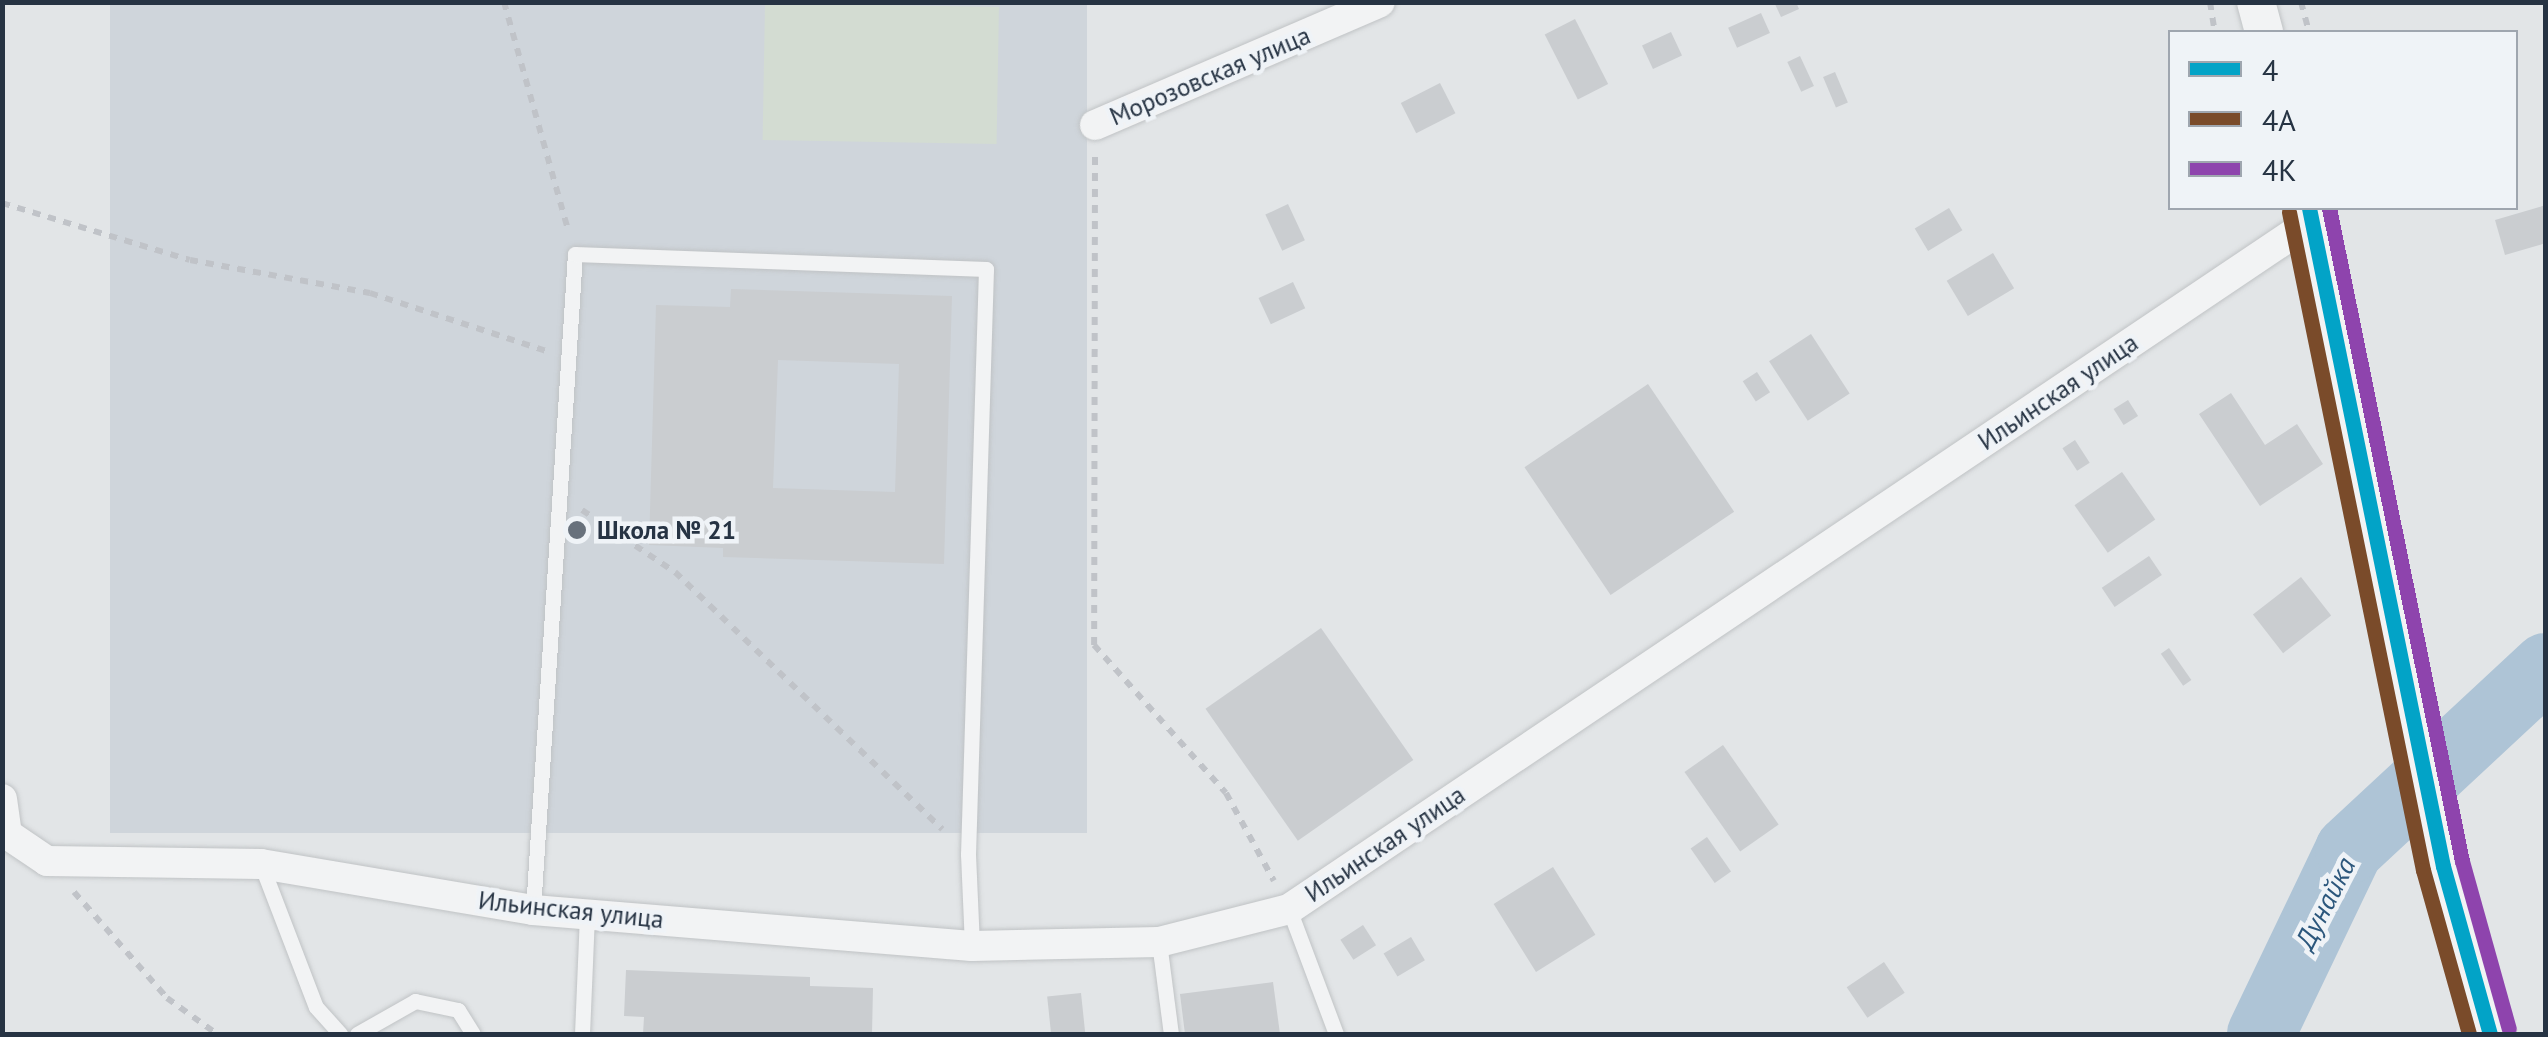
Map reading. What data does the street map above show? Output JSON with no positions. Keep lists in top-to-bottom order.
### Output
{
  "streets": {
    "street": ["Морозовская улица", "Ильинская улица"]
  },
  "water": ["Дунайка"],
  "places": ["Школа № 21"],
  "lines": ["transit line 4", "transit line 4К", "transit line 4А"],
  "legend": ["4", "4А", "4К"]
}
